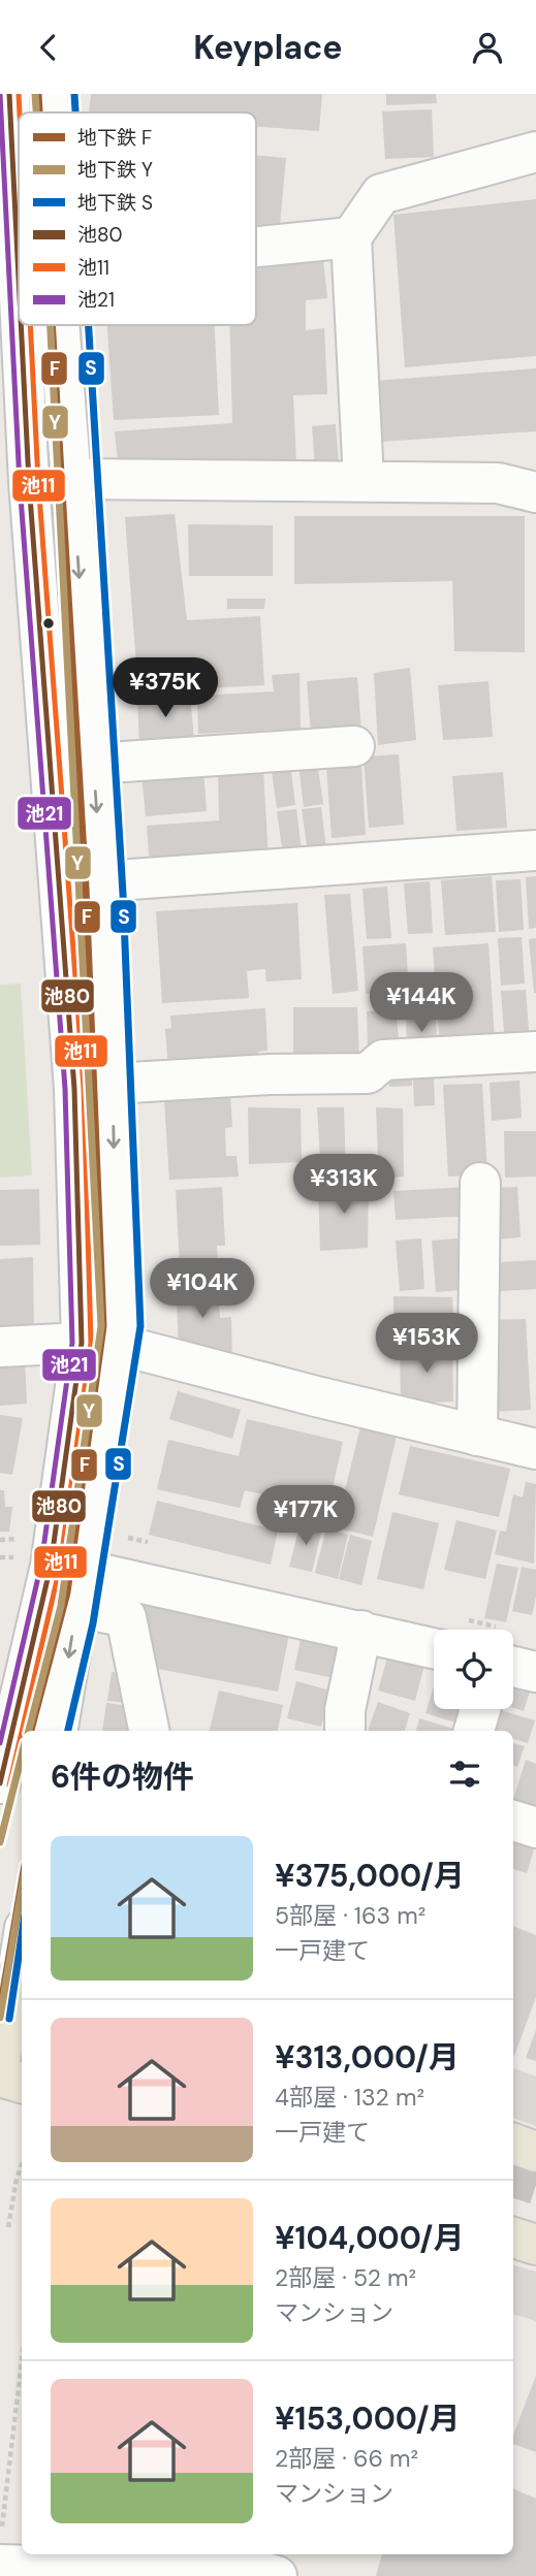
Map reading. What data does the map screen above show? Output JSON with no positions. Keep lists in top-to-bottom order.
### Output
{
  "lines": [
    "metro line F",
    "metro line Y",
    "metro line S",
    "transit line 池80",
    "transit line 池11",
    "transit line 池21"
  ],
  "legend": [
    "地下鉄 F",
    "地下鉄 Y",
    "地下鉄 S",
    "池80",
    "池11",
    "池21"
  ],
  "page": {
    "header": "Keyplace",
    "price": [
      "¥375K",
      "¥144K",
      "¥313K",
      "¥104K",
      "¥153K",
      "¥177K"
    ],
    "heading": "6件の物件",
    "list": [
      {
        "name": "¥375,000/月",
        "note": "5部屋 · 163 m² · 一戸建て"
      },
      {
        "name": "¥313,000/月",
        "note": "4部屋 · 132 m² · 一戸建て"
      },
      {
        "name": "¥104,000/月",
        "note": "2部屋 · 52 m² · マンション"
      },
      {
        "name": "¥153,000/月",
        "note": "2部屋 · 66 m² · マンション"
      }
    ]
  }
}
